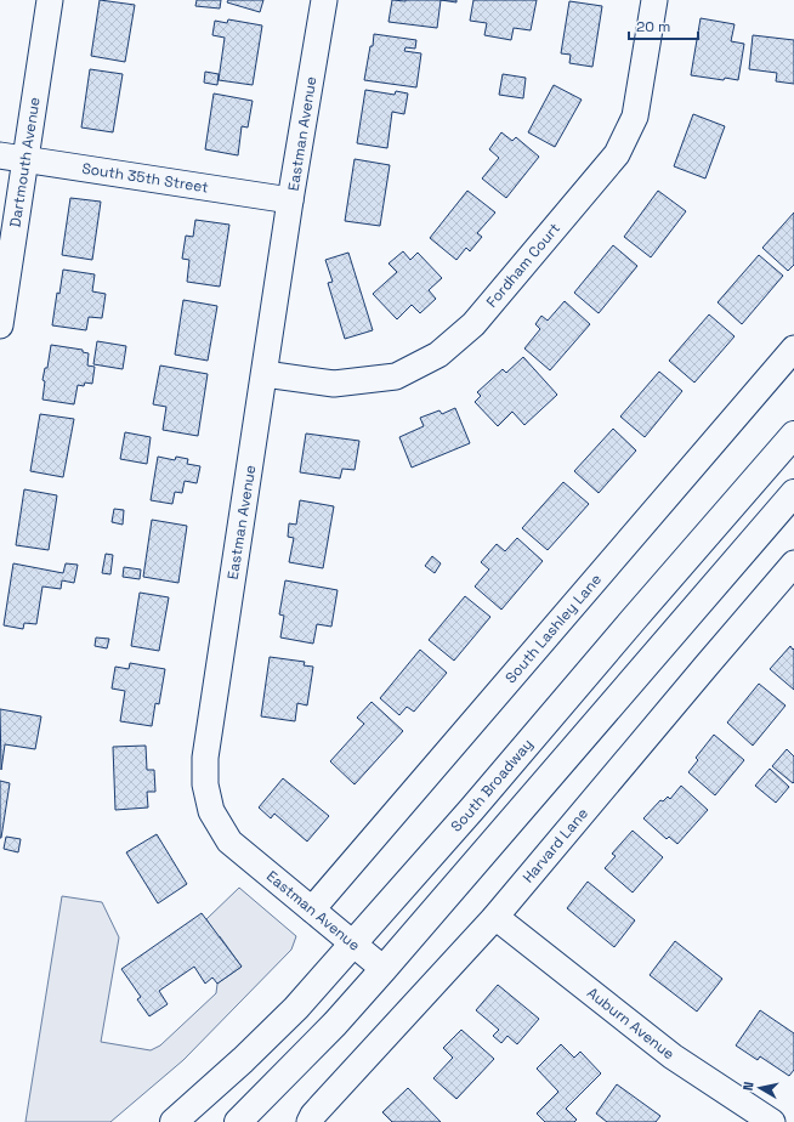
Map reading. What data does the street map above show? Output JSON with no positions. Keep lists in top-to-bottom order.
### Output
{
  "streets": {
    "main road": ["South Broadway"],
    "street": [
      "Eastman Avenue",
      "Dartmouth Avenue",
      "South 35th Street",
      "Fordham Court",
      "South Lashley Lane",
      "Harvard Lane",
      "Auburn Avenue"
    ]
  },
  "crossings": [
    ["Eastman Avenue", "South 35th Street"],
    ["Eastman Avenue", "Fordham Court"],
    ["Eastman Avenue", "South Lashley Lane"],
    ["Eastman Avenue", "South Broadway"],
    ["Dartmouth Avenue", "South 35th Street"],
    ["Harvard Lane", "Auburn Avenue"]
  ],
  "scale_bar": "20 m",
  "north": "left"
}
